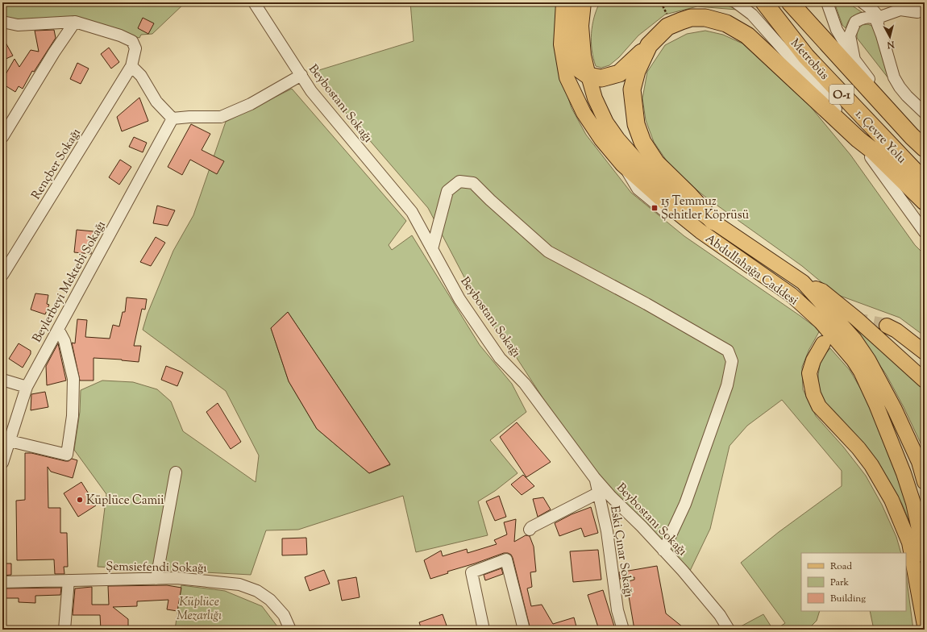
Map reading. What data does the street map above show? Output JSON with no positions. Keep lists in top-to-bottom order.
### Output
{
  "streets": {
    "highway": ["O-1", "1. Çevre Yolu"],
    "main road": ["Abdullahağa Caddesi"],
    "street": [
      "Metrobüs",
      "Beybostanı Sokağı",
      "Rençber Sokağı",
      "Beylerbeyi Mektebi Sokağı",
      "Eski Çınar Sokağı",
      "Şemsiefendi Sokağı"
    ]
  },
  "crossings": [
    ["O-1", "1. Çevre Yolu"],
    ["Beybostanı Sokağı", "Eski Çınar Sokağı"]
  ],
  "parks": ["Küplüce Mezarlığı"],
  "places": {
    "transit": ["15 Temmuz Şehitler Köprüsü"],
    "other": ["Küplüce Camii"]
  },
  "legend": ["Road", "Park", "Building"],
  "north": "bottom"
}
